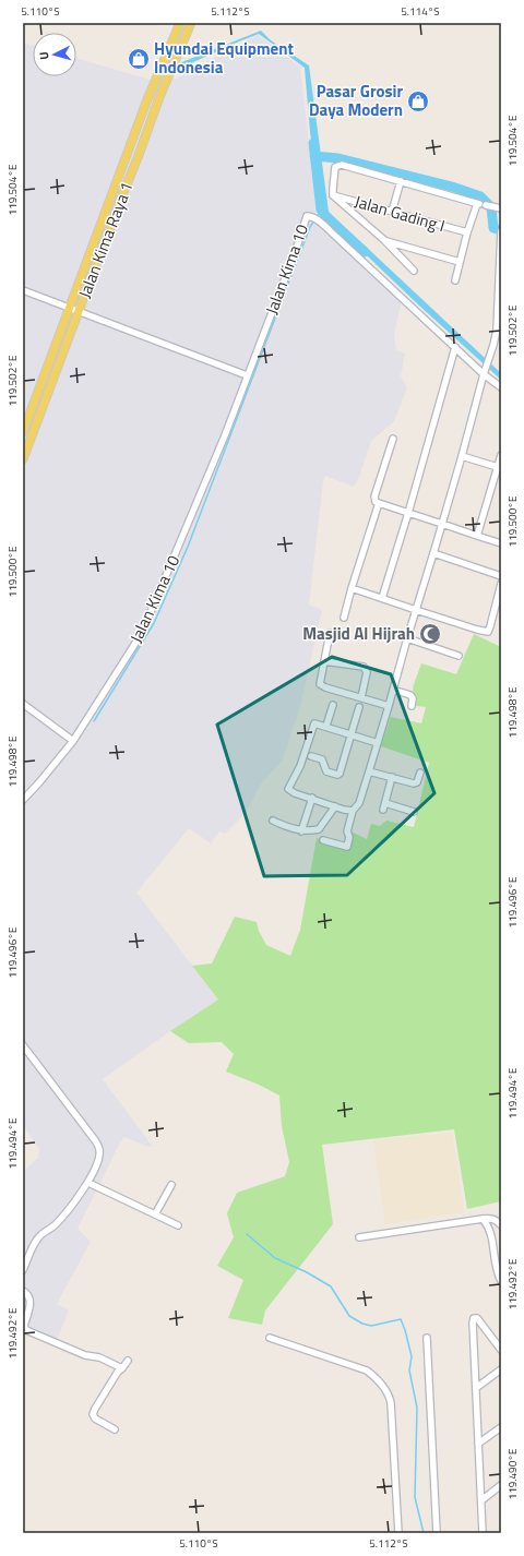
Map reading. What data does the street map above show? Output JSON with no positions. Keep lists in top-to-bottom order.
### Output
{
  "streets": {
    "main road": ["Jalan Kima Raya 1"],
    "street": ["Jalan Gading I", "Jalan Kima 10"]
  },
  "places": {
    "shop": ["Hyundai Equipment Indonesia", "Pasar Grosir Daya Modern"],
    "mosque": ["Masjid Al Hijrah"]
  },
  "north": "left",
  "coordinates": [
    "5.110°S",
    "5.112°S",
    "5.114°S",
    "119.504°E",
    "119.502°E",
    "119.500°E",
    "119.498°E",
    "119.496°E",
    "119.494°E",
    "119.492°E",
    "119.490°E"
  ]
}
